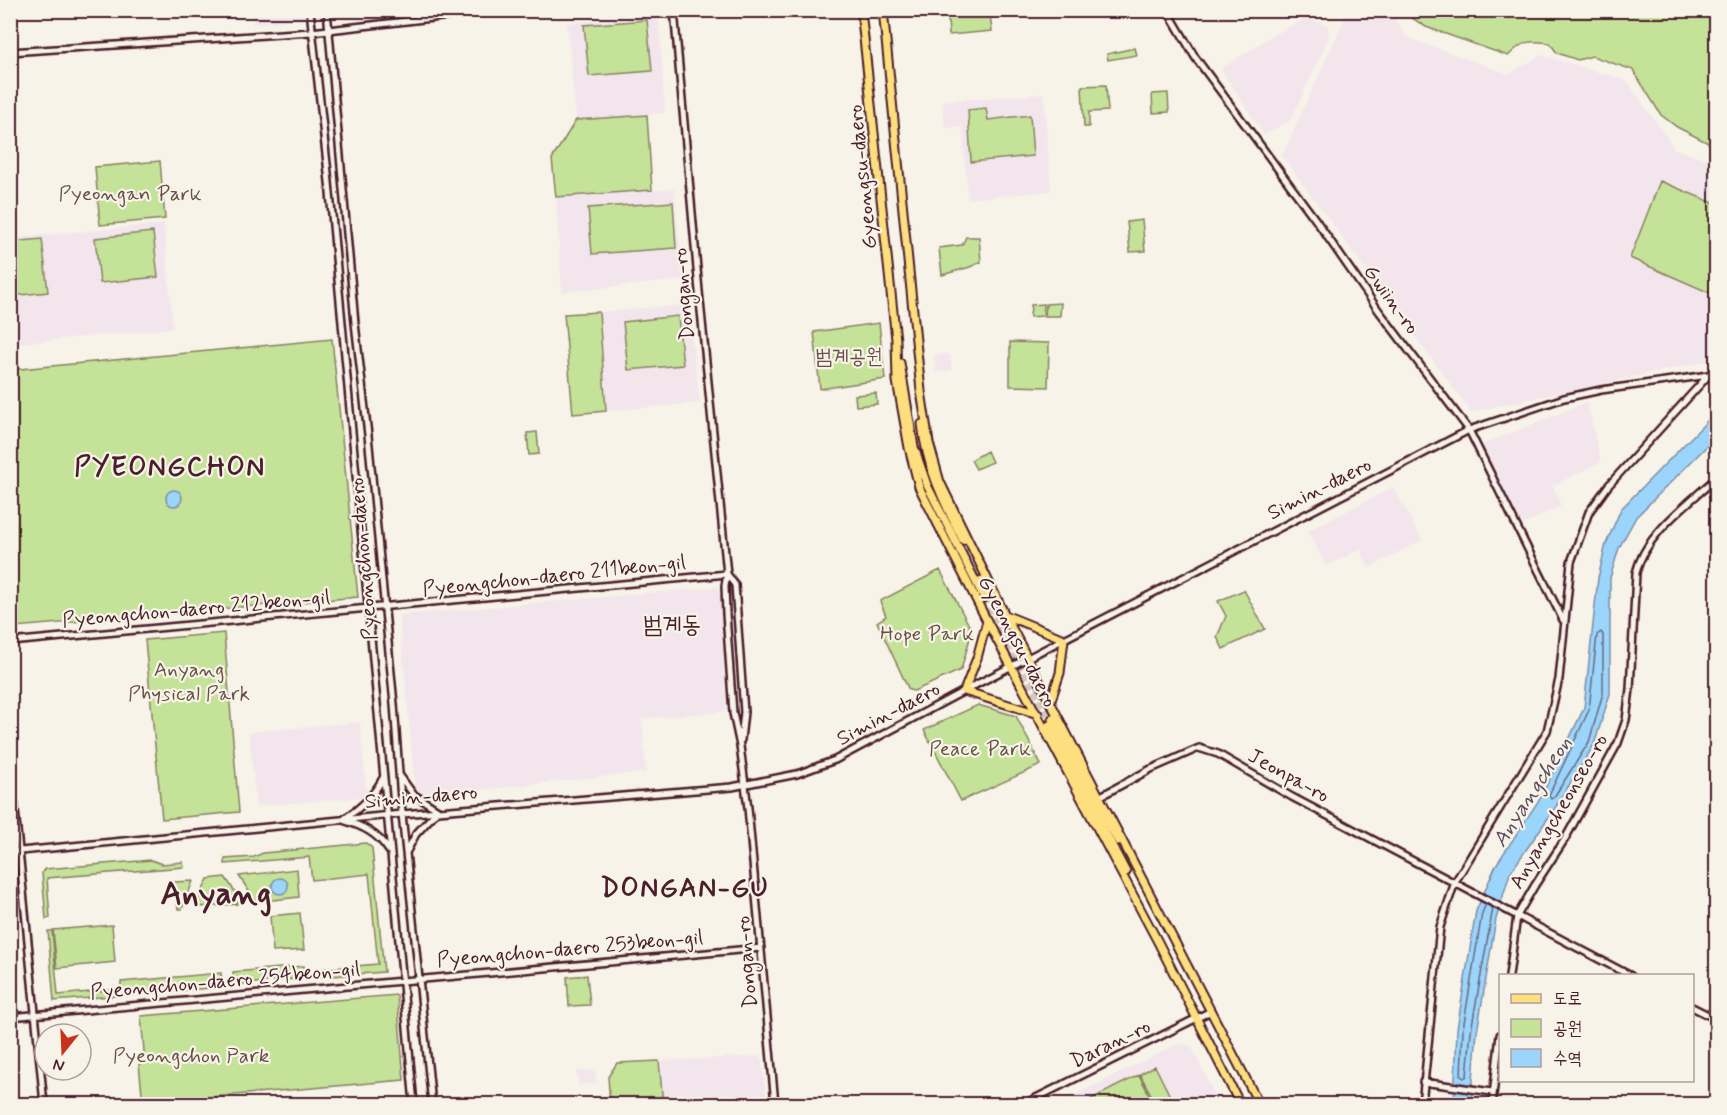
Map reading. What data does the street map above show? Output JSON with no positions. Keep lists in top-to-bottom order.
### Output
{
  "streets": {
    "main road": ["Gyeongsu-daero"],
    "street": [
      "Dongan-ro",
      "Gwiin-ro",
      "Simin-daero",
      "Pyeongchon-daero",
      "Pyeongchon-daero 211beon-gil",
      "Pyeongchon-daero 212beon-gil",
      "Jeonpa-ro",
      "Anyangcheonseo-ro",
      "Pyeongchon-daero 253beon-gil",
      "Pyeongchon-daero 254beon-gil",
      "Daran-ro"
    ]
  },
  "crossings": [
    ["Gyeongsu-daero", "Simin-daero"],
    ["Gyeongsu-daero", "Jeonpa-ro"],
    ["Gyeongsu-daero", "Daran-ro"],
    ["Dongan-ro", "Simin-daero"],
    ["Dongan-ro", "Pyeongchon-daero 211beon-gil"],
    ["Dongan-ro", "Pyeongchon-daero 253beon-gil"],
    ["Gwiin-ro", "Simin-daero"],
    ["Simin-daero", "Pyeongchon-daero"],
    ["Pyeongchon-daero", "Pyeongchon-daero 211beon-gil"],
    ["Pyeongchon-daero", "Pyeongchon-daero 212beon-gil"],
    ["Pyeongchon-daero", "Pyeongchon-daero 253beon-gil"],
    ["Pyeongchon-daero", "Pyeongchon-daero 254beon-gil"],
    ["Pyeongchon-daero 211beon-gil", "Pyeongchon-daero 212beon-gil"],
    ["Jeonpa-ro", "Anyangcheonseo-ro"],
    ["Pyeongchon-daero 253beon-gil", "Pyeongchon-daero 254beon-gil"]
  ],
  "districts": [
    "PYEONGCHON",
    "범계동",
    "DONGAN-GU",
    "Anyang"
  ],
  "water": ["Anyangcheon"],
  "parks": [
    "Pyeongan Park",
    "범계공원",
    "Hope Park",
    "Anyang Physical Park",
    "Peace Park",
    "Pyeongchon Park"
  ],
  "legend": ["도로", "공원", "수역"],
  "north": "bottom"
}
